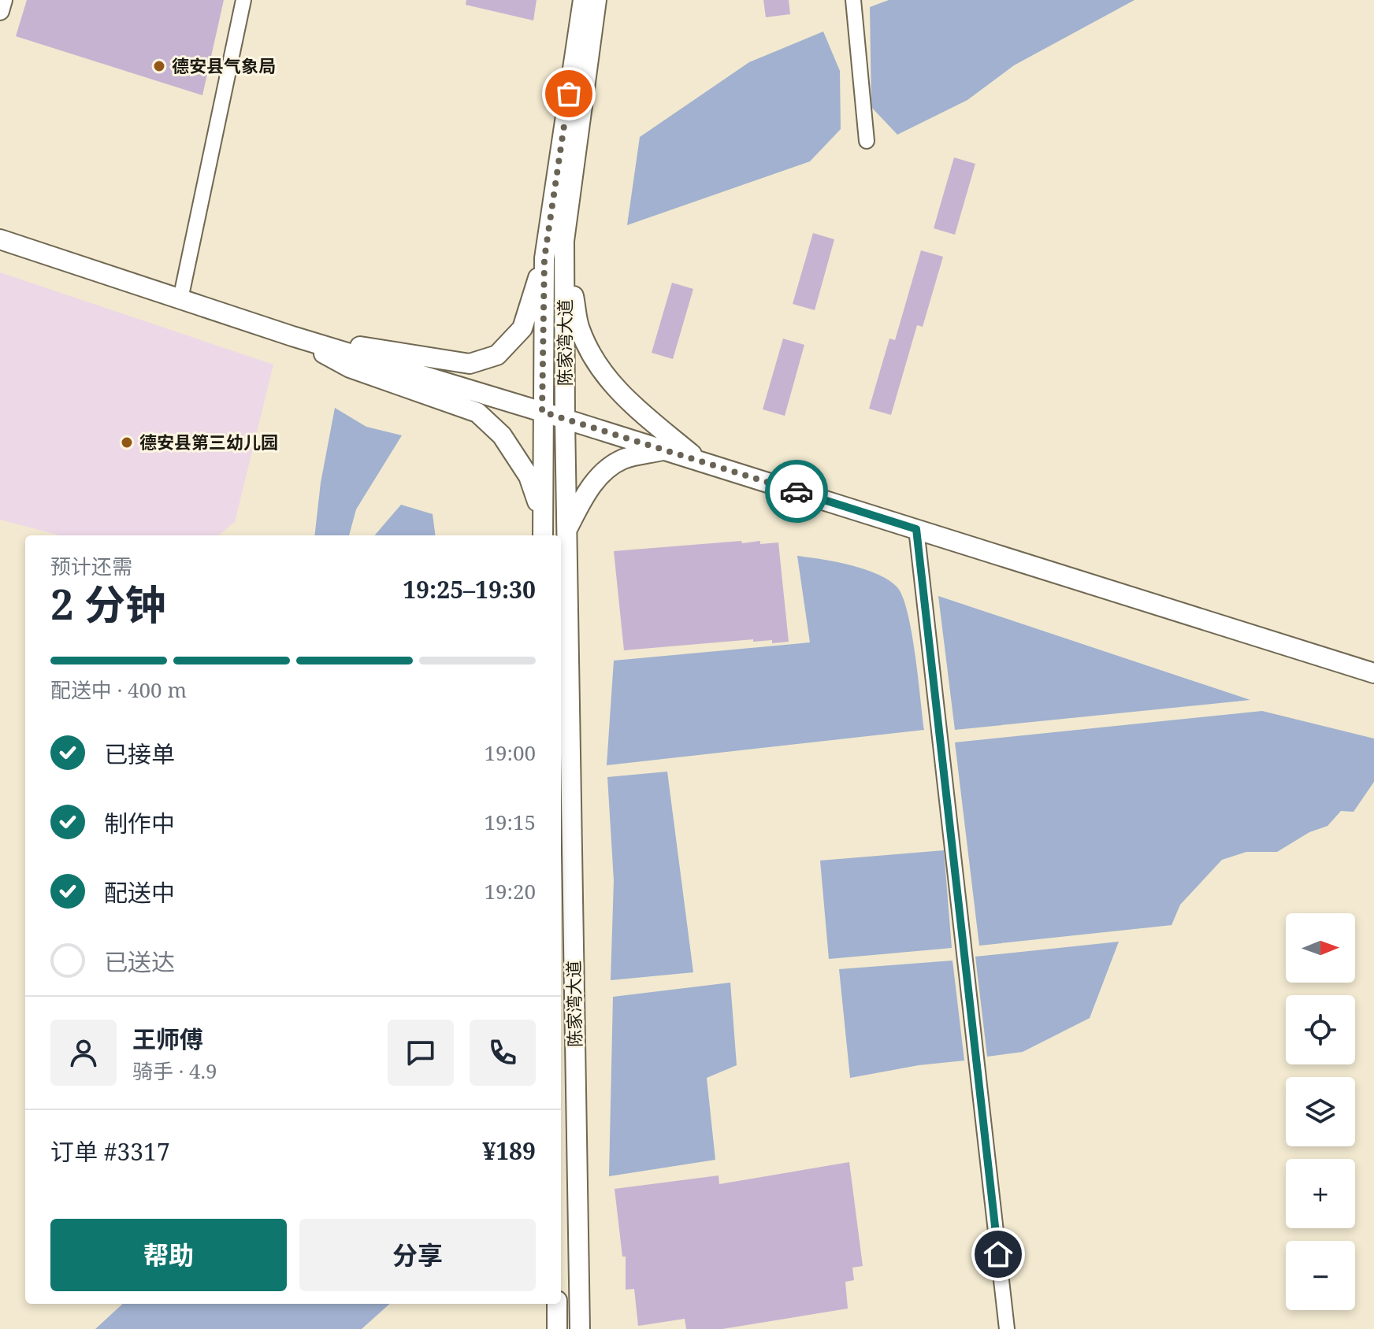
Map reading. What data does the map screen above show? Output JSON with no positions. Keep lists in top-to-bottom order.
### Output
{
  "streets": {
    "main road": ["陈家湾大道"]
  },
  "places": ["德安县气象局", "德安县第三幼儿园"],
  "north": "right",
  "page": {
    "heading": ["2 分钟", "预计还需", "19:25–19:30"],
    "panel": [
      "王师傅",
      "骑手 · 4.9",
      "订单 #3317",
      "¥189"
    ],
    "bar": "配送中 · 400 m",
    "list": [
      ["已接单", "19:00"],
      ["制作中", "19:15"],
      ["配送中", "19:20"],
      "已送达"
    ],
    "map_buttons": ["+", "−"],
    "buttons": ["帮助", "分享"]
  }
}
